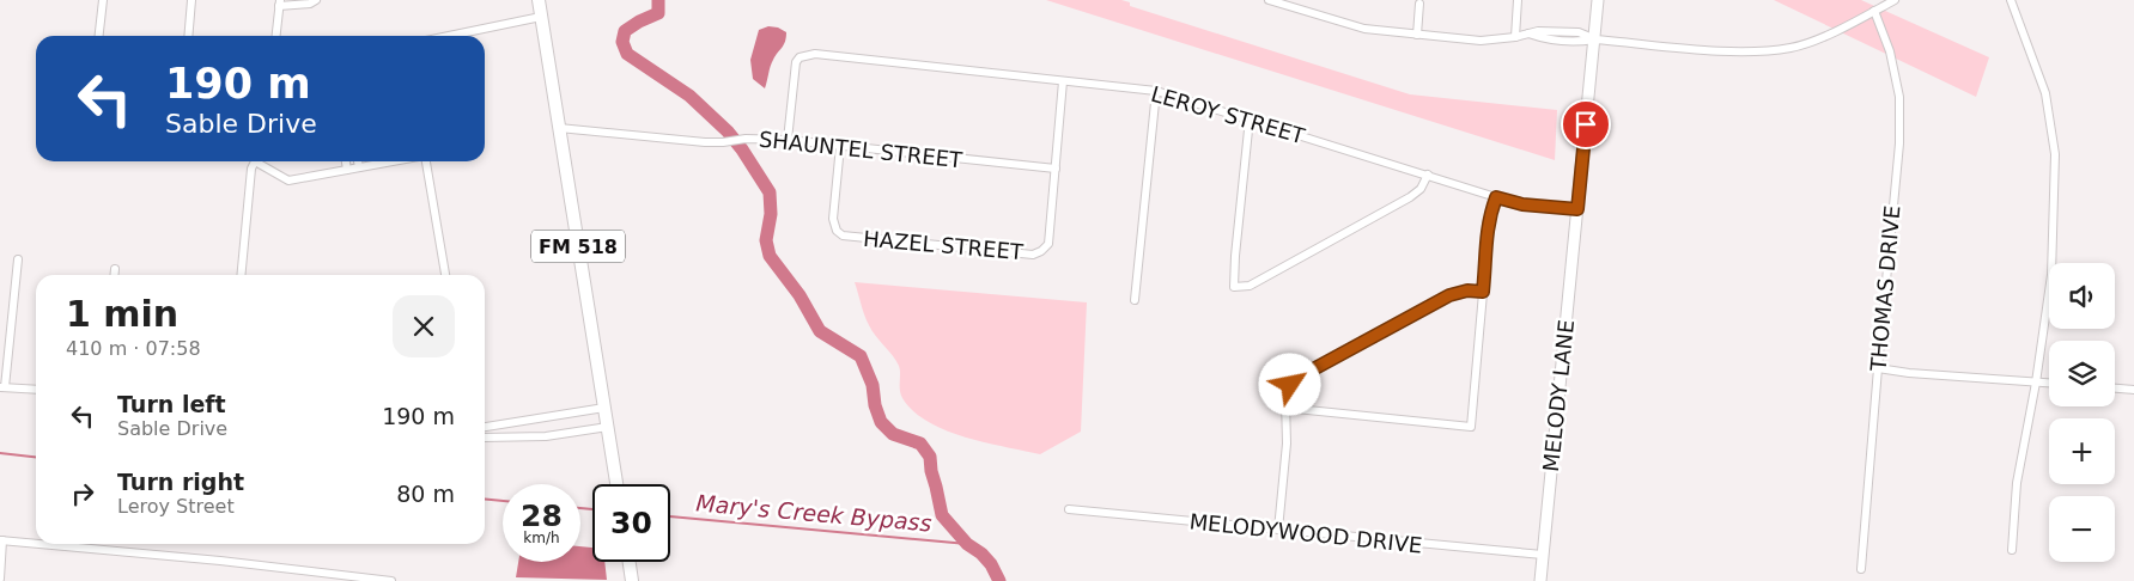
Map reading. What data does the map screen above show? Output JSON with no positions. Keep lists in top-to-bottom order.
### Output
{
  "streets": {
    "main road": ["FM 518"],
    "street": [
      "LEROY STREET",
      "SHAUNTEL STREET",
      "HAZEL STREET",
      "THOMAS DRIVE",
      "MELODY LANE",
      "MELODYWOOD DRIVE"
    ]
  },
  "crossings": [
    ["LEROY STREET", "SHAUNTEL STREET"],
    ["LEROY STREET", "MELODY LANE"],
    ["SHAUNTEL STREET", "HAZEL STREET"],
    ["SHAUNTEL STREET", "FM 518"],
    ["MELODY LANE", "MELODYWOOD DRIVE"]
  ],
  "water": ["Mary's Creek Bypass"],
  "page": {
    "turn": ["190 m", "Sable Drive"],
    "map_buttons": ["+", "−"],
    "heading": ["1 min", "410 m · 07:58"],
    "list": [
      {
        "name": "Turn left",
        "note": "Sable Drive",
        "value": "190 m"
      },
      {
        "name": "Turn right",
        "note": "Leroy Street",
        "value": "80 m"
      }
    ],
    "speed": "28 km/h",
    "limit": "30"
  }
}
